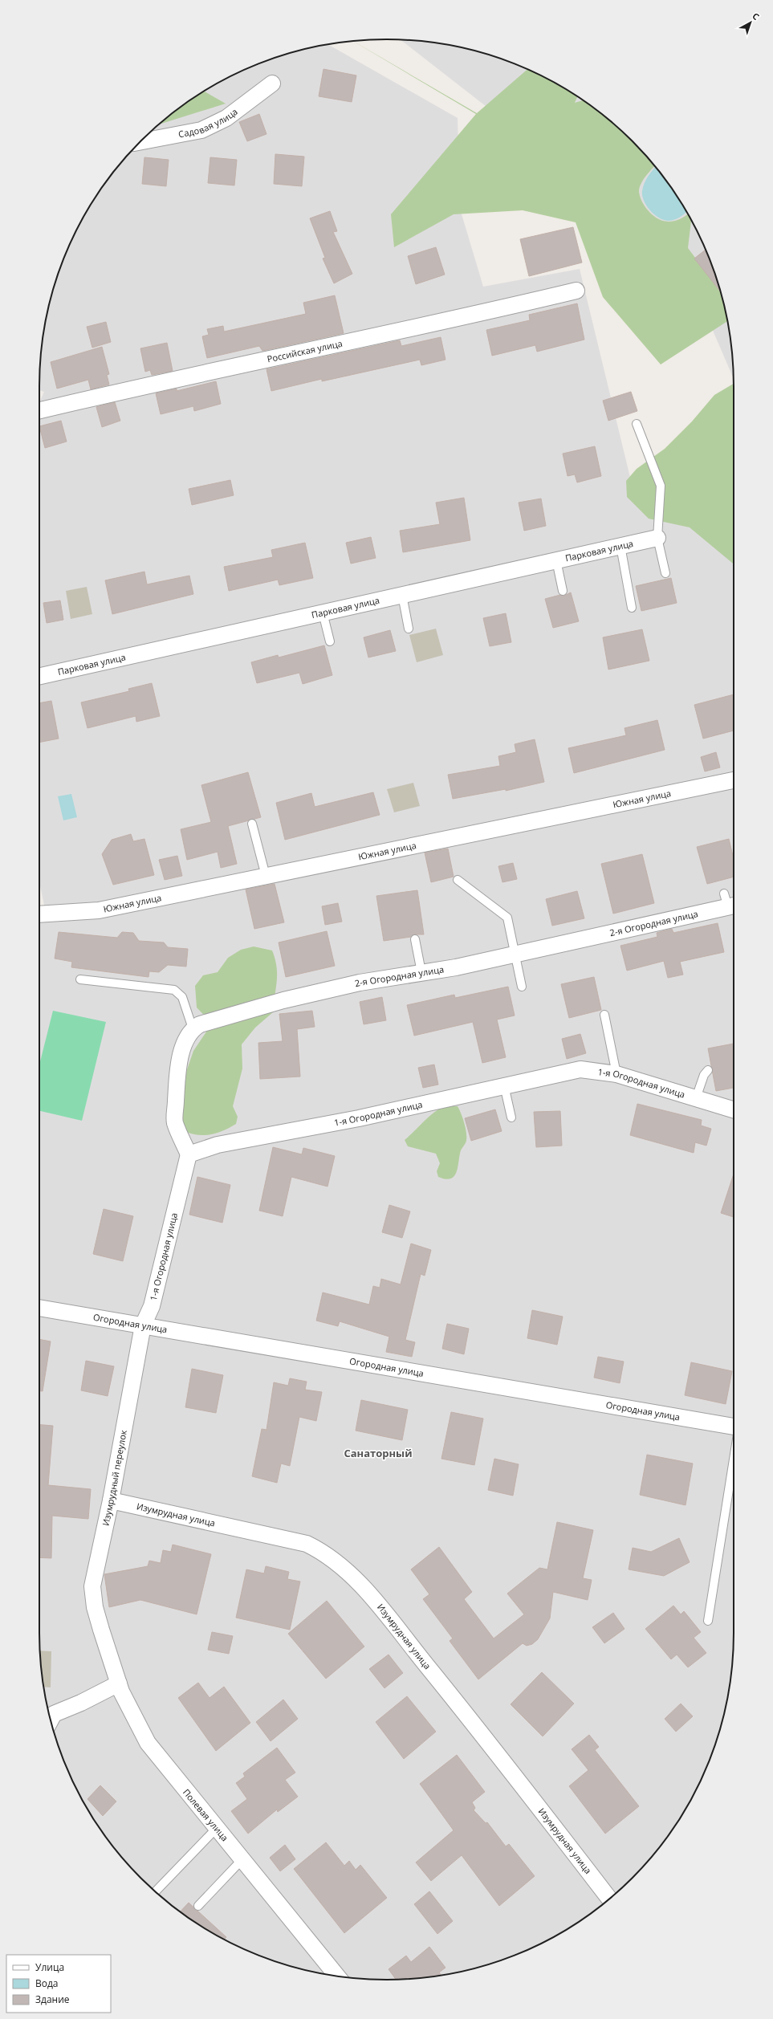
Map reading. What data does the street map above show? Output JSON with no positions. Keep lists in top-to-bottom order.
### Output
{
  "streets": {
    "street": [
      "Садовая улица",
      "Российская улица",
      "Парковая улица",
      "Южная улица",
      "2-я Огородная улица",
      "1-я Огородная улица",
      "Огородная улица",
      "Изумрудный переулок",
      "Изумрудная улица",
      "Полевая улица"
    ]
  },
  "crossings": [
    ["1-я Огородная улица", "Огородная улица"],
    ["1-я Огородная улица", "Изумрудный переулок"],
    ["Огородная улица", "Изумрудный переулок"],
    ["Изумрудный переулок", "Изумрудная улица"],
    ["Изумрудный переулок", "Полевая улица"]
  ],
  "districts": ["Санаторный"],
  "legend": ["Улица", "Вода", "Здание"],
  "north": "top right"
}
